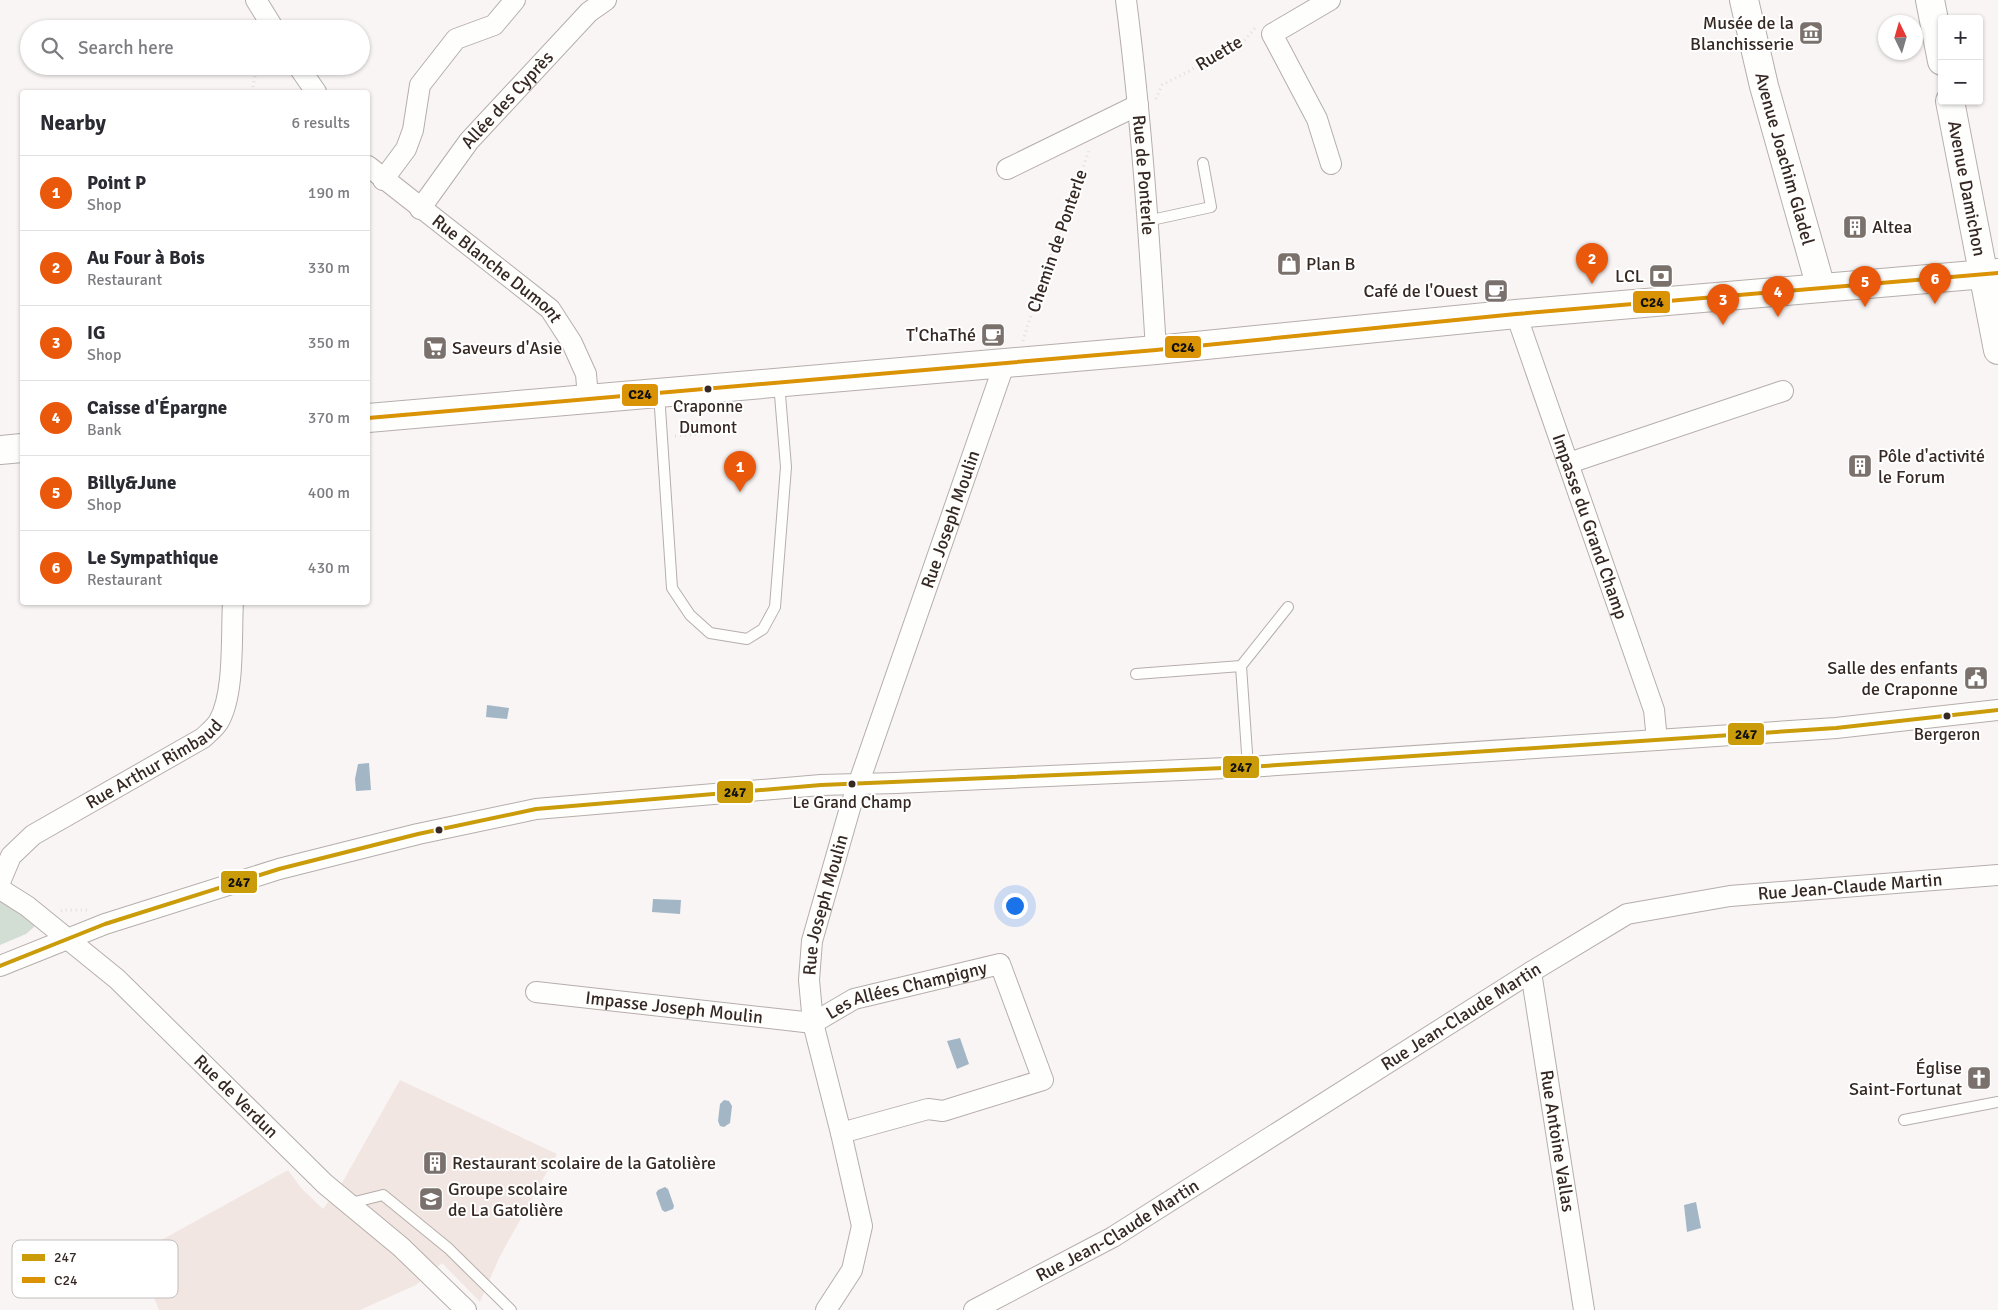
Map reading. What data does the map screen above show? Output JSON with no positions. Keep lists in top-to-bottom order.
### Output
{
  "streets": {
    "main road": ["Avenue Joachim Gladel", "Avenue Damichon"],
    "street": [
      "Allée des Cyprès",
      "Rue de Ponterle",
      "Rue Blanche Dumont",
      "Rue Joseph Moulin",
      "Impasse du Grand Champ",
      "Rue Arthur Rimbaud",
      "Rue Jean-Claude Martin",
      "Les Allées Champigny",
      "Impasse Joseph Moulin",
      "Rue de Verdun",
      "Rue Antoine Vallas"
    ],
    "path": ["Ruette", "Chemin de Ponterle"]
  },
  "crossings": [
    ["Ruette", "Rue de Ponterle"],
    ["Allée des Cyprès", "Rue Blanche Dumont"],
    ["Chemin de Ponterle", "Rue Joseph Moulin"],
    ["Rue Joseph Moulin", "Les Allées Champigny"],
    ["Rue Joseph Moulin", "Impasse Joseph Moulin"],
    ["Rue Jean-Claude Martin", "Rue Antoine Vallas"],
    ["Les Allées Champigny", "Impasse Joseph Moulin"]
  ],
  "places": {
    "museum": ["Musée de la Blanchisserie"],
    "building": ["Altea", "Pôle d'activité le Forum", "Restaurant scolaire de la Gatolière"],
    "shop": ["Plan B"],
    "bank": ["LCL"],
    "cafe": ["Café de l'Ouest", "T'ChaThé"],
    "supermarket": ["Saveurs d'Asie"],
    "other": ["Craponne Dumont", "Bergeron", "Le Grand Champ"],
    "public building": ["Salle des enfants de Craponne"],
    "church": ["Église Saint-Fortunat"],
    "school or university": ["Groupe scolaire de La Gatolière"]
  },
  "lines": ["transit line C24", "transit line 247"],
  "legend": ["247", "C24"],
  "north": "top",
  "page": {
    "map_buttons": ["+", "−"],
    "search": "Search here",
    "heading": ["Nearby", "6 results"],
    "list": [
      {
        "mark": "1",
        "name": "Point P",
        "note": "Shop",
        "value": "190 m"
      },
      {
        "mark": "2",
        "name": "Au Four à Bois",
        "note": "Restaurant",
        "value": "330 m"
      },
      {
        "mark": "3",
        "name": "IG",
        "note": "Shop",
        "value": "350 m"
      },
      {
        "mark": "4",
        "name": "Caisse d'Épargne",
        "note": "Bank",
        "value": "370 m"
      },
      {
        "mark": "5",
        "name": "Billy&June",
        "note": "Shop",
        "value": "400 m"
      },
      {
        "mark": "6",
        "name": "Le Sympathique",
        "note": "Restaurant",
        "value": "430 m"
      }
    ],
    "pins": [
      "2",
      "6",
      "5",
      "4",
      "3",
      "1"
    ]
  }
}
